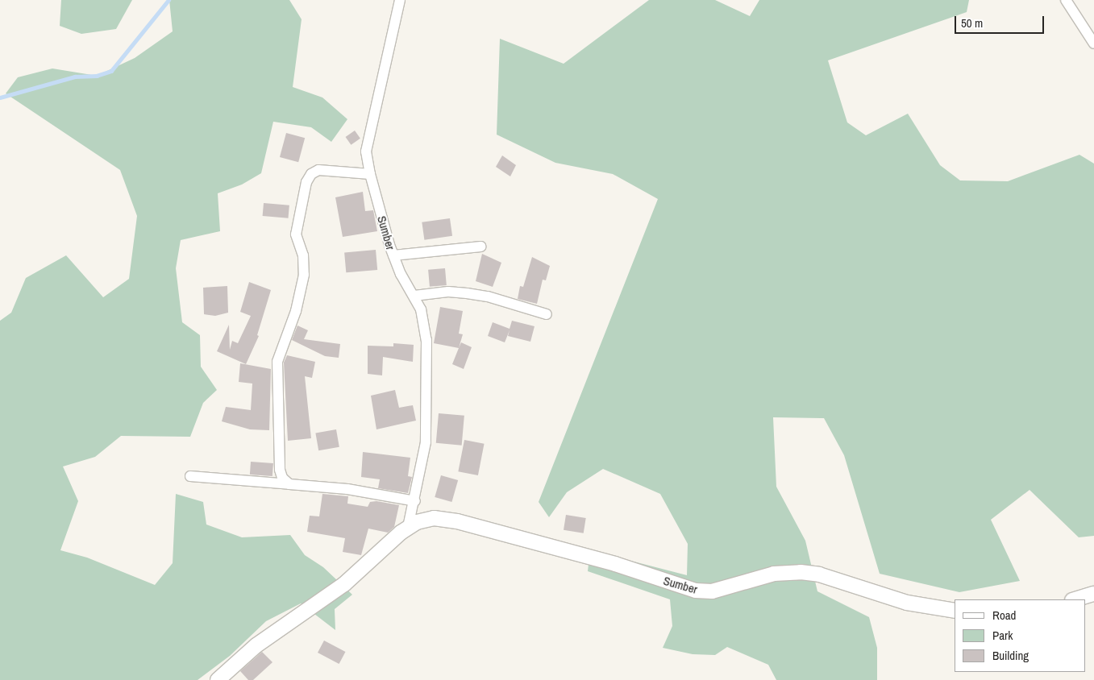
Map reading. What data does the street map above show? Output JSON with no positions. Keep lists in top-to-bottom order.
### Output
{
  "streets": {
    "street": ["Sumber"]
  },
  "legend": ["Road", "Park", "Building"],
  "scale_bar": "50 m"
}
